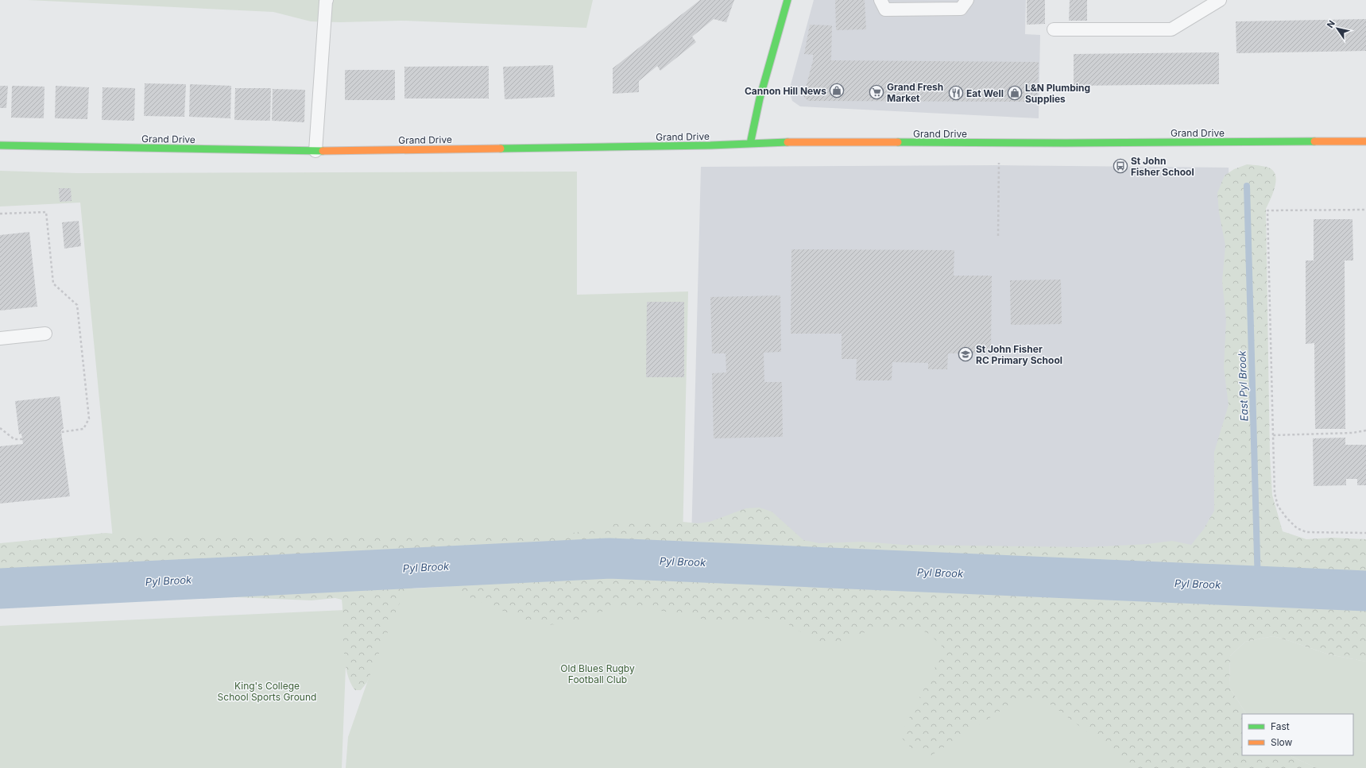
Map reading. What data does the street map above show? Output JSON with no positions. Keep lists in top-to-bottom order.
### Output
{
  "streets": {
    "main road": ["Grand Drive"]
  },
  "water": ["East Pyl Brook", "Pyl Brook"],
  "parks": ["Old Blues Rugby Football Club", "King's College School Sports Ground"],
  "places": {
    "shop": ["Cannon Hill News", "L&N Plumbing Supplies"],
    "supermarket": ["Grand Fresh Market"],
    "restaurant": ["Eat Well"],
    "bus stop": ["St John Fisher School"],
    "school or university": ["St John Fisher RC Primary School"]
  },
  "legend": ["Fast", "Slow"],
  "north": "top left"
}
